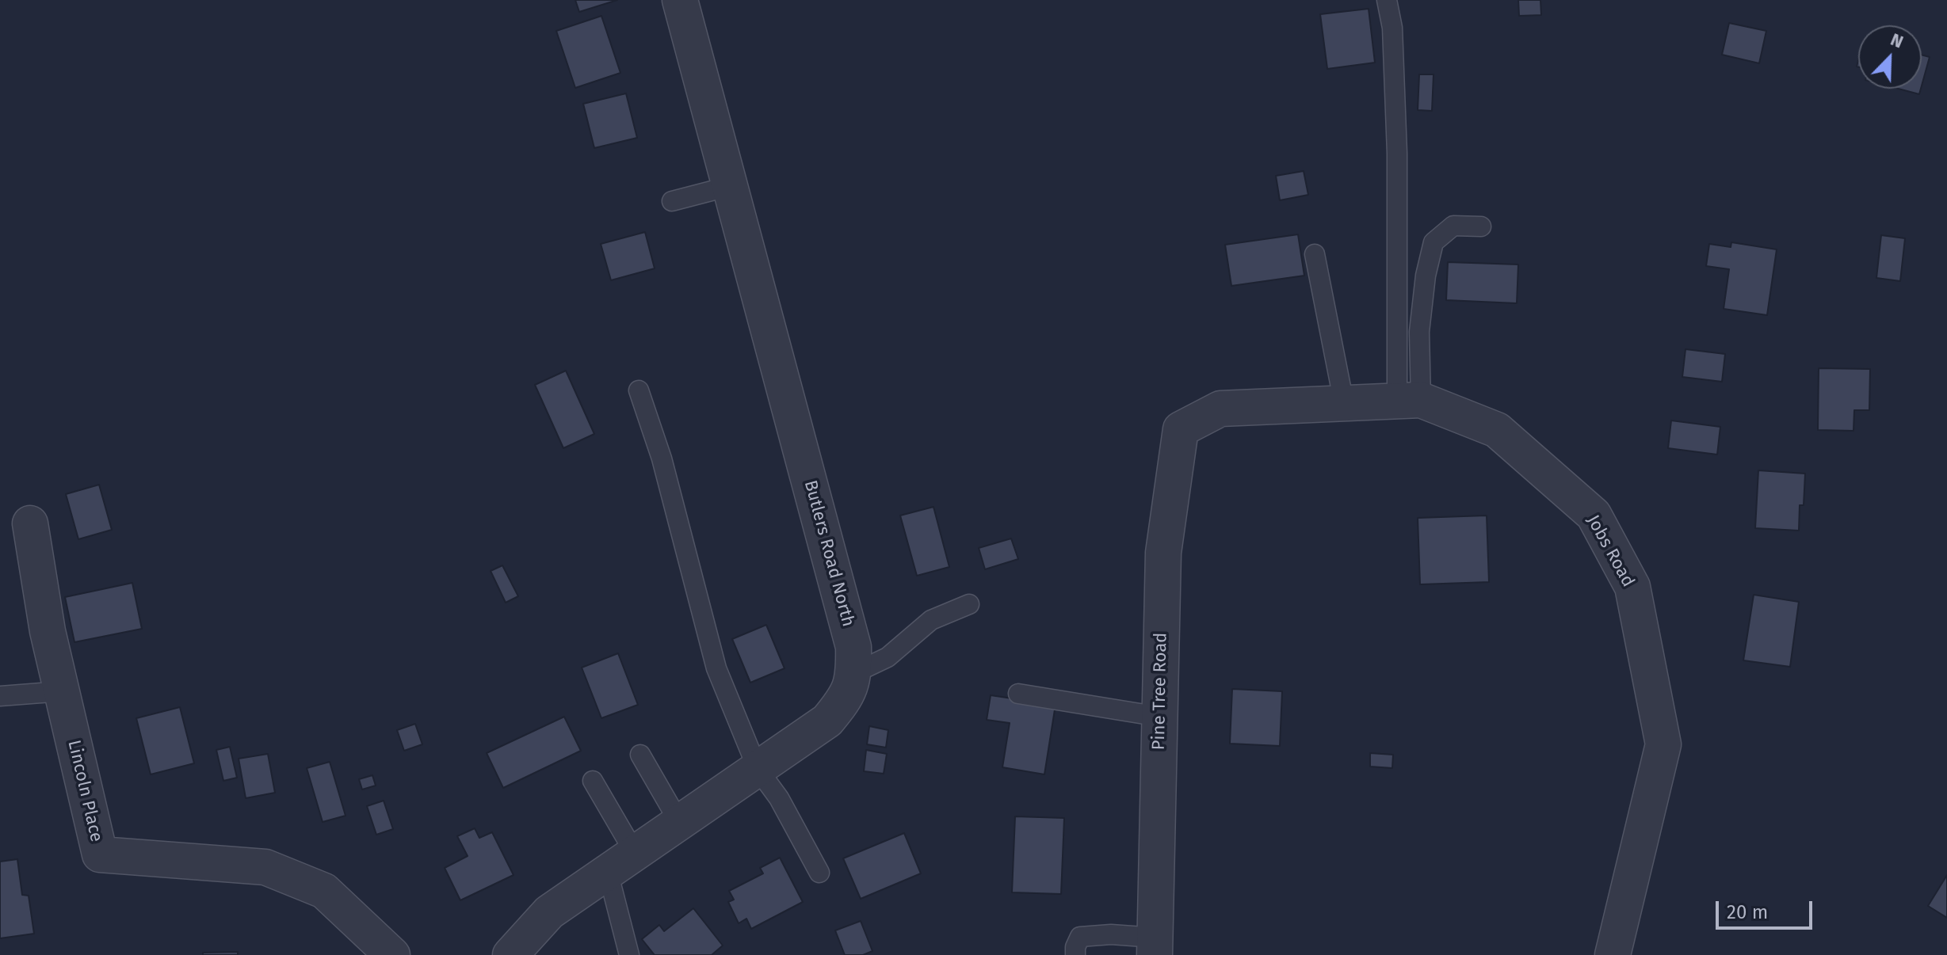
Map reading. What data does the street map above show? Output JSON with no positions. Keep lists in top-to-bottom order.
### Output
{
  "streets": {
    "street": [
      "Jobs Road",
      "Butlers Road North",
      "Pine Tree Road",
      "Lincoln Place"
    ]
  },
  "crossings": [
    ["Jobs Road", "Pine Tree Road"]
  ],
  "scale_bar": "20 m",
  "north": "top right"
}
